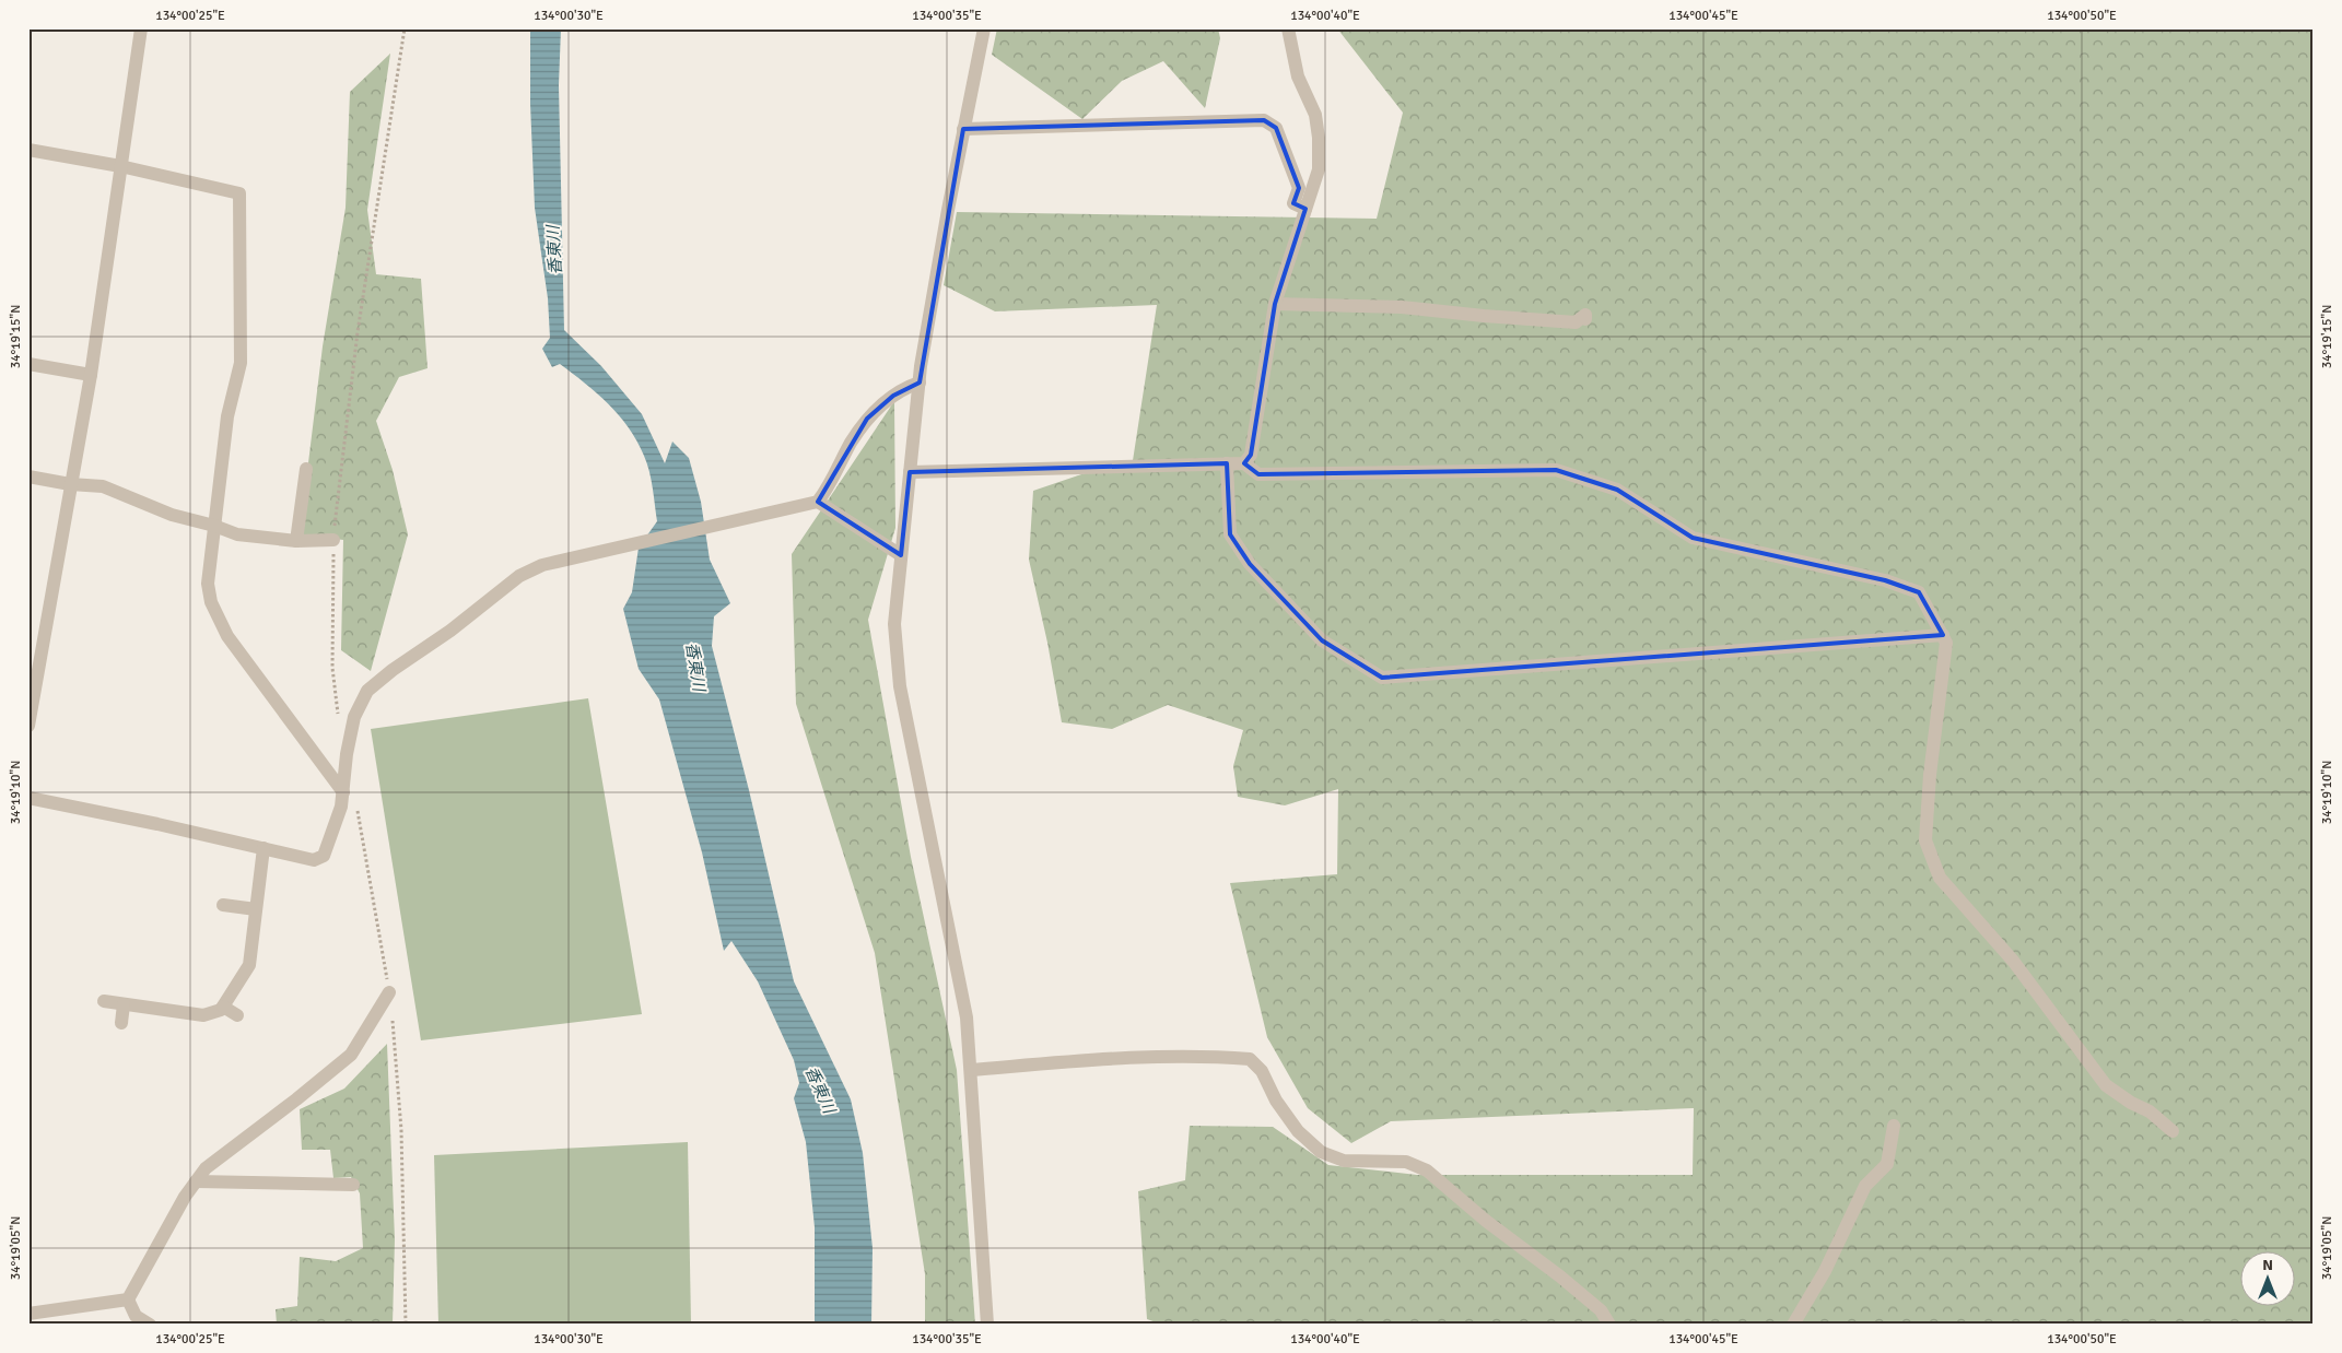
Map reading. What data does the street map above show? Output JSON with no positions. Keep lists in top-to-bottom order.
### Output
{
  "water": ["香東川"],
  "north": "top",
  "coordinates": [
    "134°00'25\"E",
    "134°00'30\"E",
    "134°00'35\"E",
    "134°00'40\"E",
    "134°00'45\"E",
    "134°00'50\"E",
    "34°19'15\"N",
    "34°19'10\"N",
    "34°19'05\"N"
  ]
}
